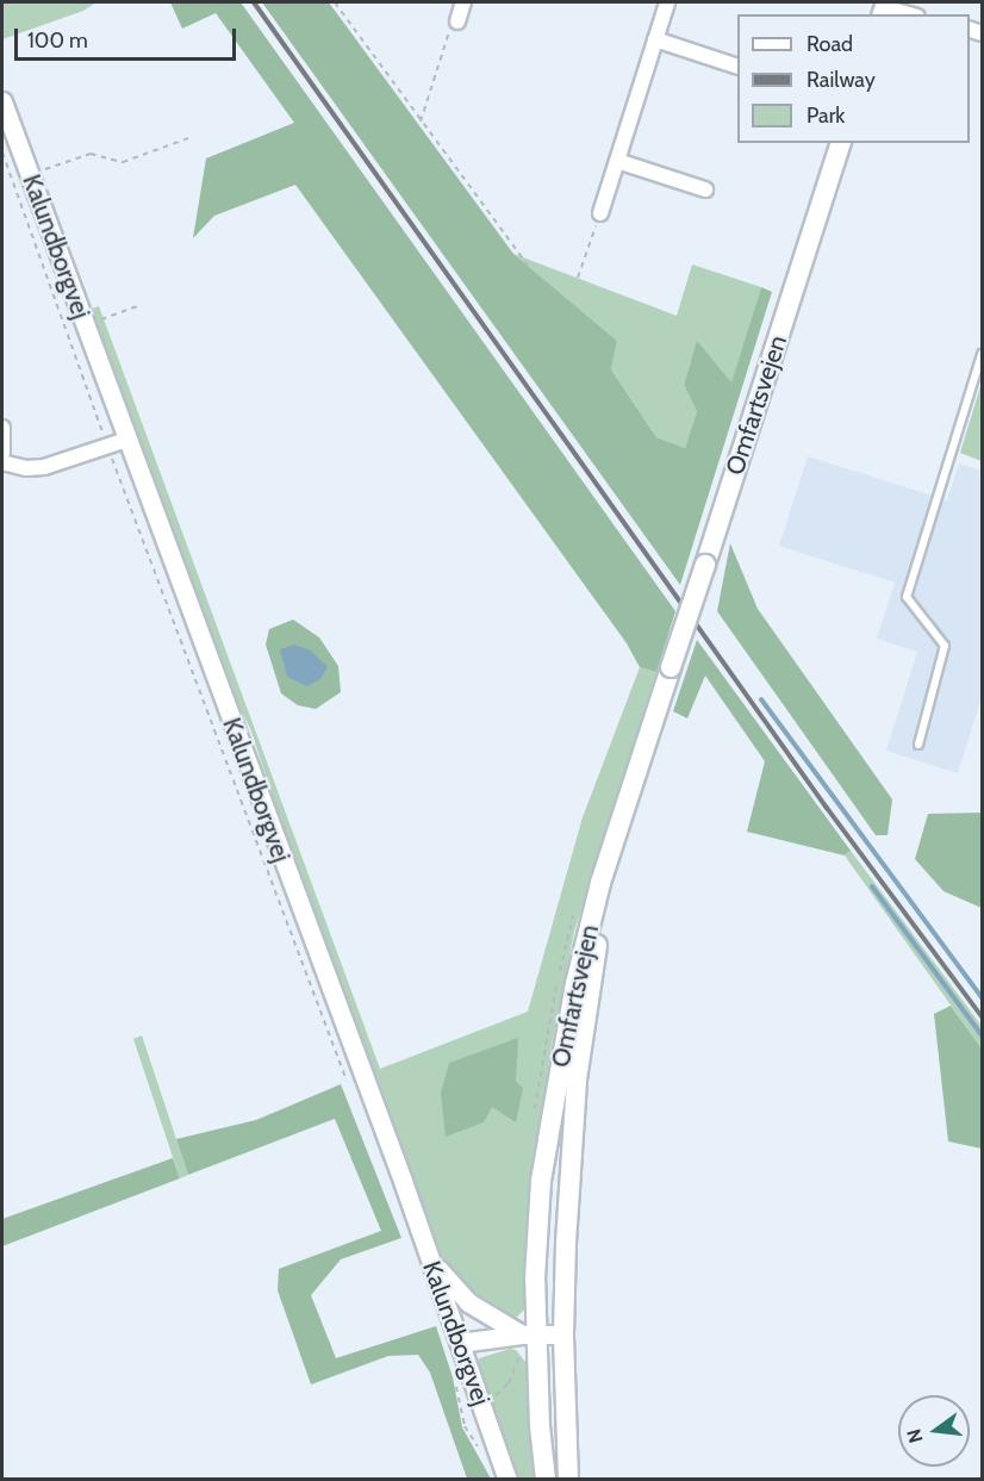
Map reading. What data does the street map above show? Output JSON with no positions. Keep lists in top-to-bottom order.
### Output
{
  "streets": {
    "main road": ["Omfartsvejen"],
    "street": ["Kalundborgvej"]
  },
  "legend": ["Road", "Railway", "Park"],
  "scale_bar": "100 m",
  "north": "left"
}
